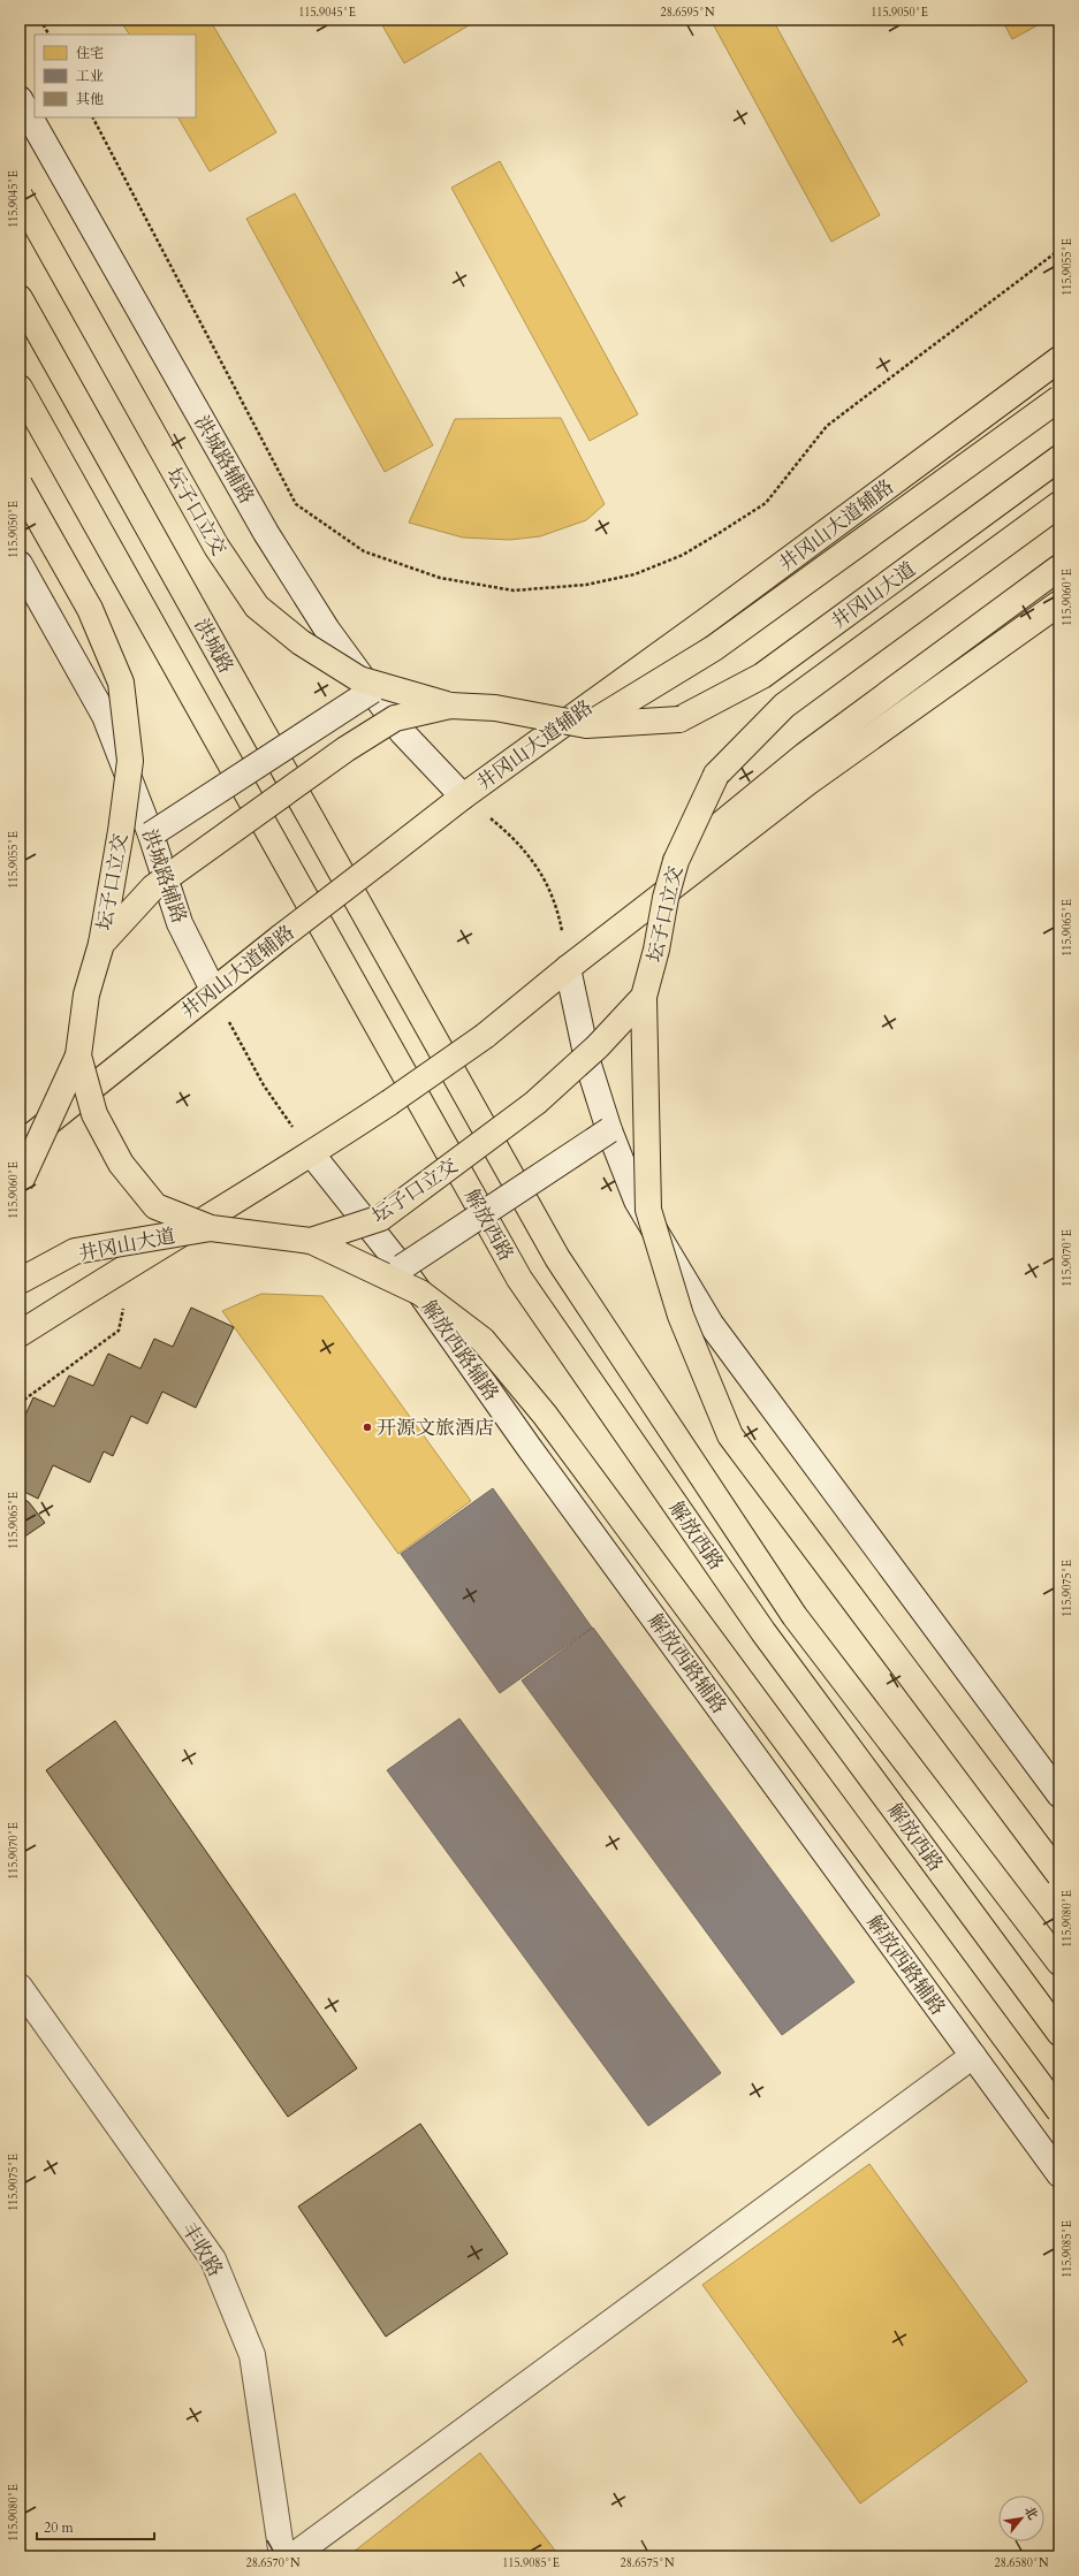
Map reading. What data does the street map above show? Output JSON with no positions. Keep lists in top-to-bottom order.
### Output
{
  "streets": {
    "main road": [
      "洪城路辅路",
      "坛子口立交",
      "井冈山大道辅路",
      "井冈山大道",
      "洪城路",
      "解放西路",
      "解放西路辅路",
      "丰收路"
    ]
  },
  "crossings": [
    ["洪城路辅路", "井冈山大道辅路"],
    ["坛子口立交", "井冈山大道"],
    ["洪城路", "解放西路"]
  ],
  "places": ["开源文旅酒店"],
  "legend": ["住宅", "工业", "其他"],
  "scale_bar": "20 m",
  "north": "top right",
  "coordinates": [
    "115.9045°E",
    "28.6595°N",
    "115.9050°E",
    "115.9055°E",
    "115.9060°E",
    "115.9065°E",
    "115.9070°E",
    "115.9075°E",
    "115.9080°E",
    "115.9085°E",
    "28.6570°N",
    "28.6575°N",
    "28.6580°N"
  ]
}
